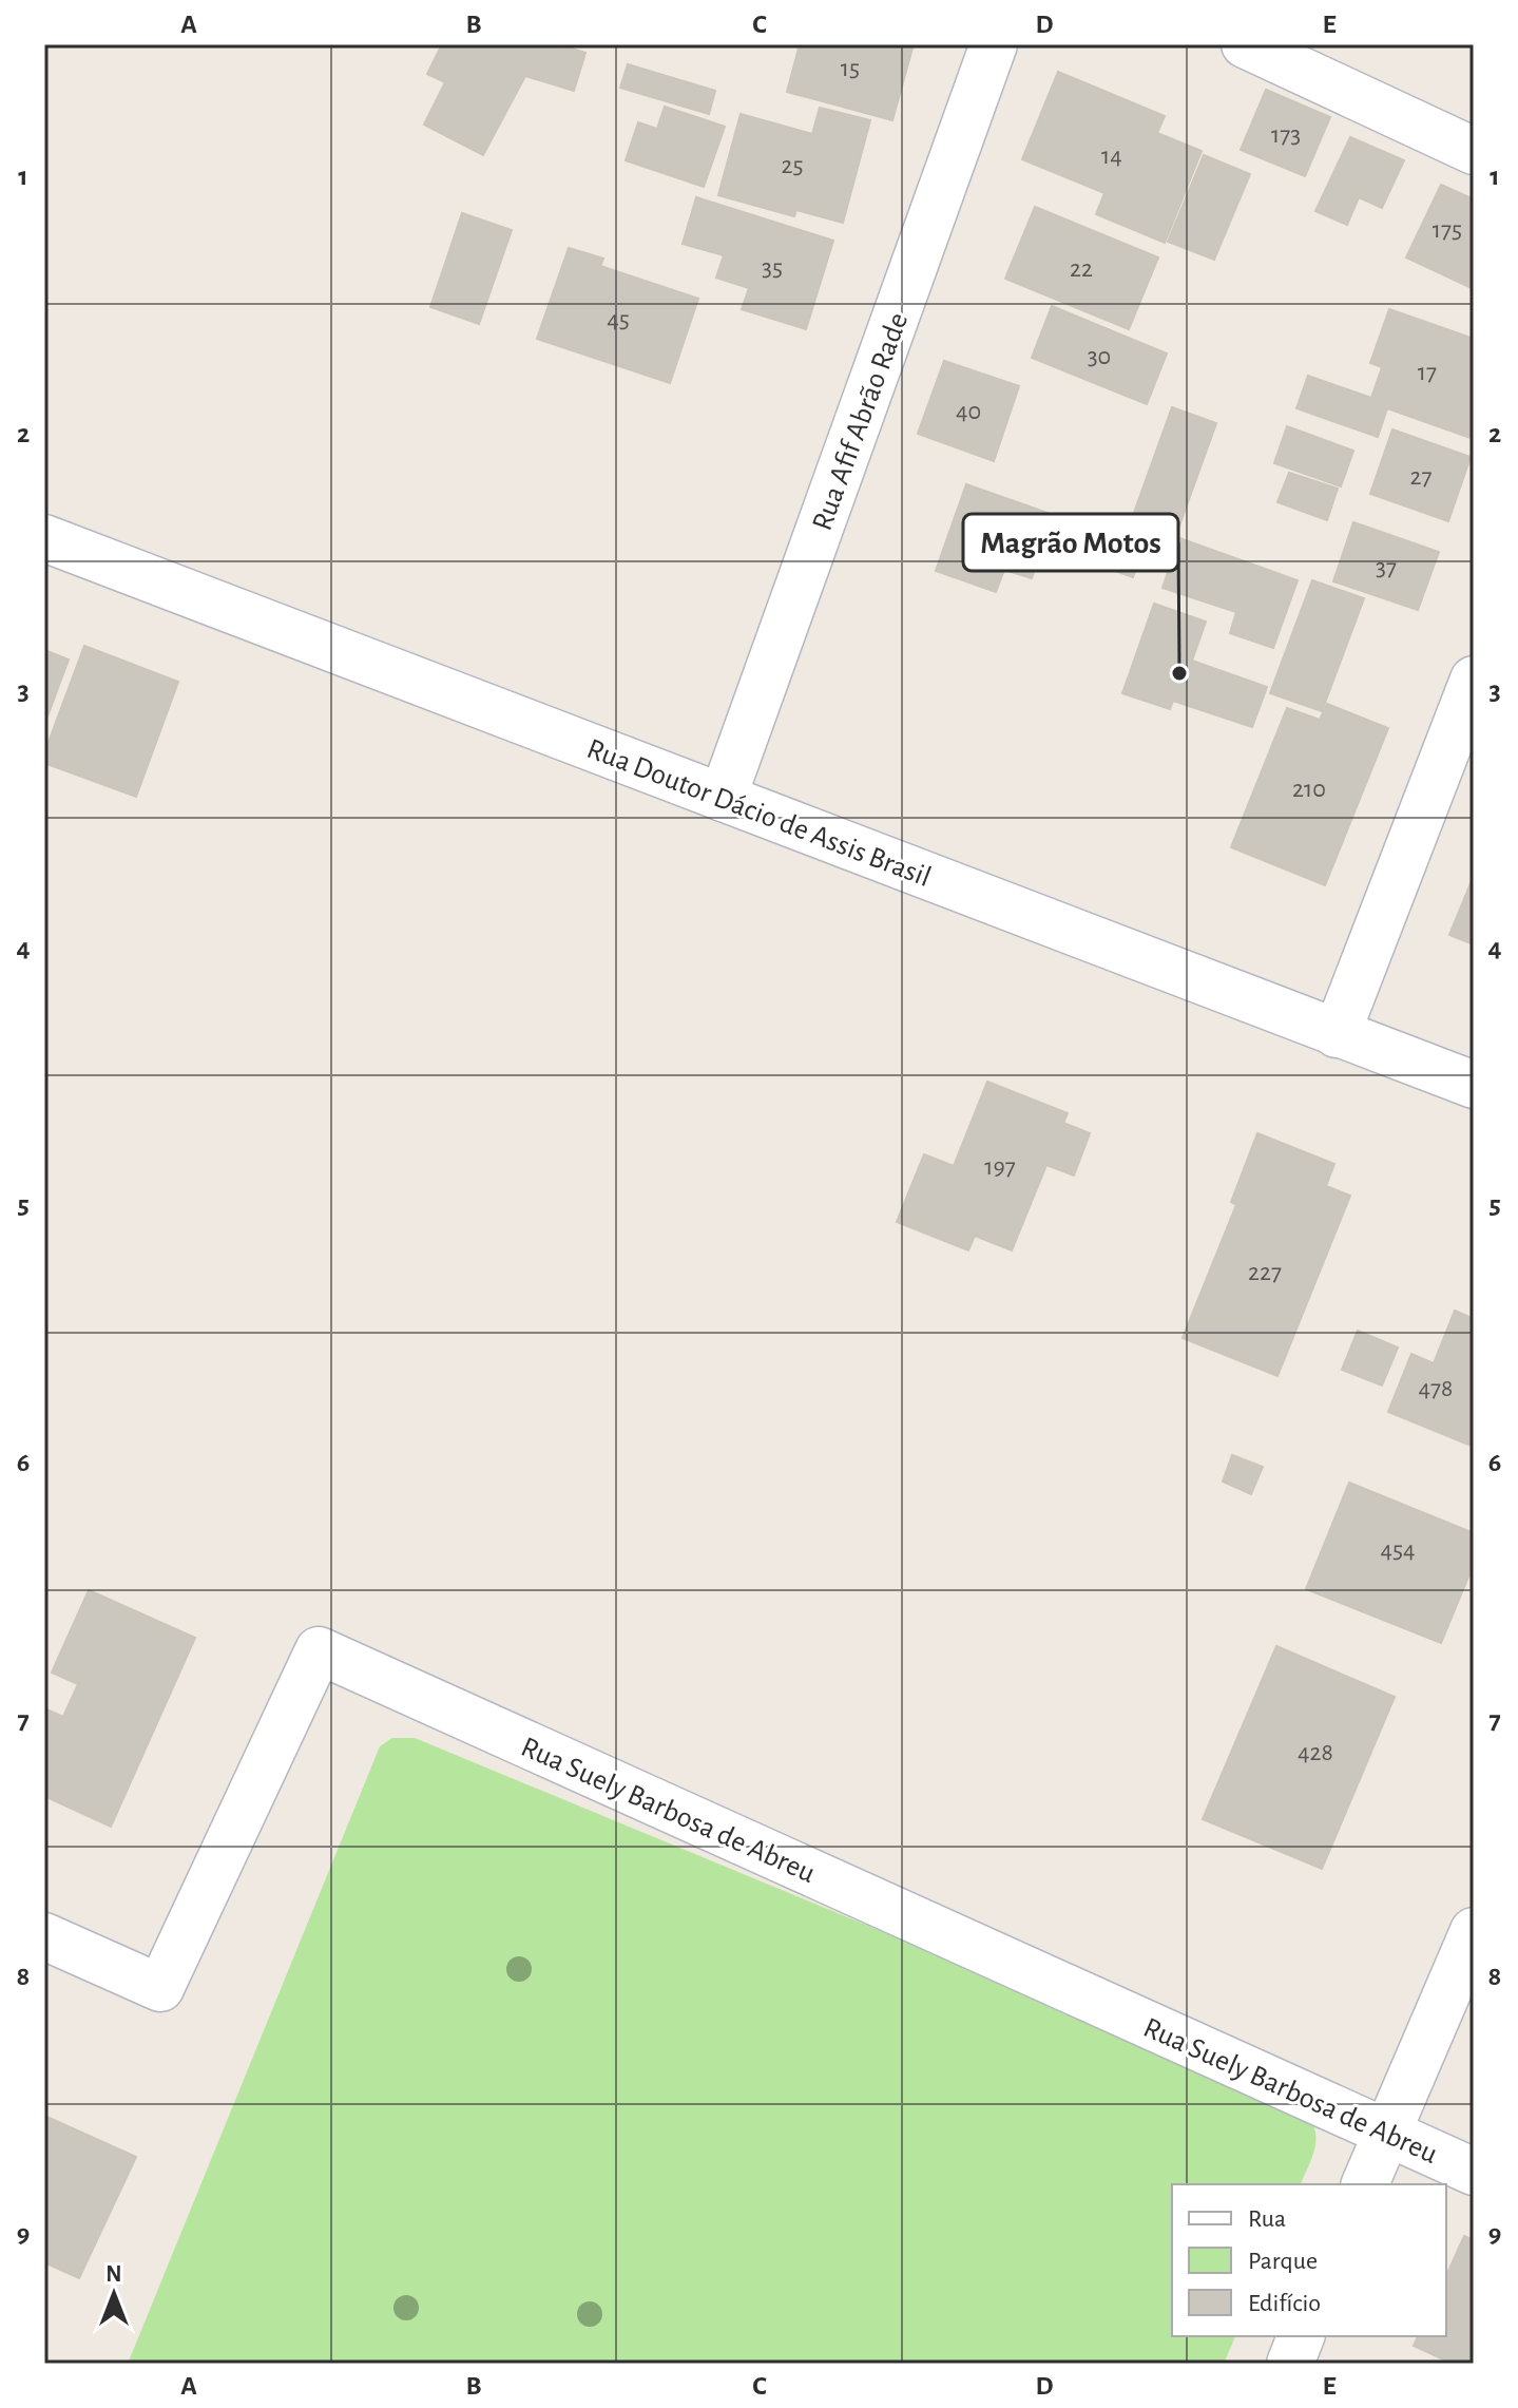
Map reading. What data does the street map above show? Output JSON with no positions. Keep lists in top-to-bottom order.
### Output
{
  "streets": {
    "street": ["Rua Afif Abrão Rade", "Rua Doutor Dácio de Assis Brasil", "Rua Suely Barbosa de Abreu"]
  },
  "crossings": [
    ["Rua Afif Abrão Rade", "Rua Doutor Dácio de Assis Brasil"]
  ],
  "places": ["Magrão Motos"],
  "house_numbers": [
    "15",
    "173",
    "14",
    "25",
    "175",
    "35",
    "22",
    "45",
    "30",
    "17",
    "40",
    "27",
    "37",
    "210",
    "197",
    "227",
    "478",
    "454",
    "428"
  ],
  "legend": ["Rua", "Parque", "Edifício"],
  "north": "top",
  "grid": {
    "columns": [
      "A",
      "B",
      "C",
      "D",
      "E"
    ],
    "rows": [
      "1",
      "2",
      "3",
      "4",
      "5",
      "6",
      "7",
      "8",
      "9"
    ]
  }
}
